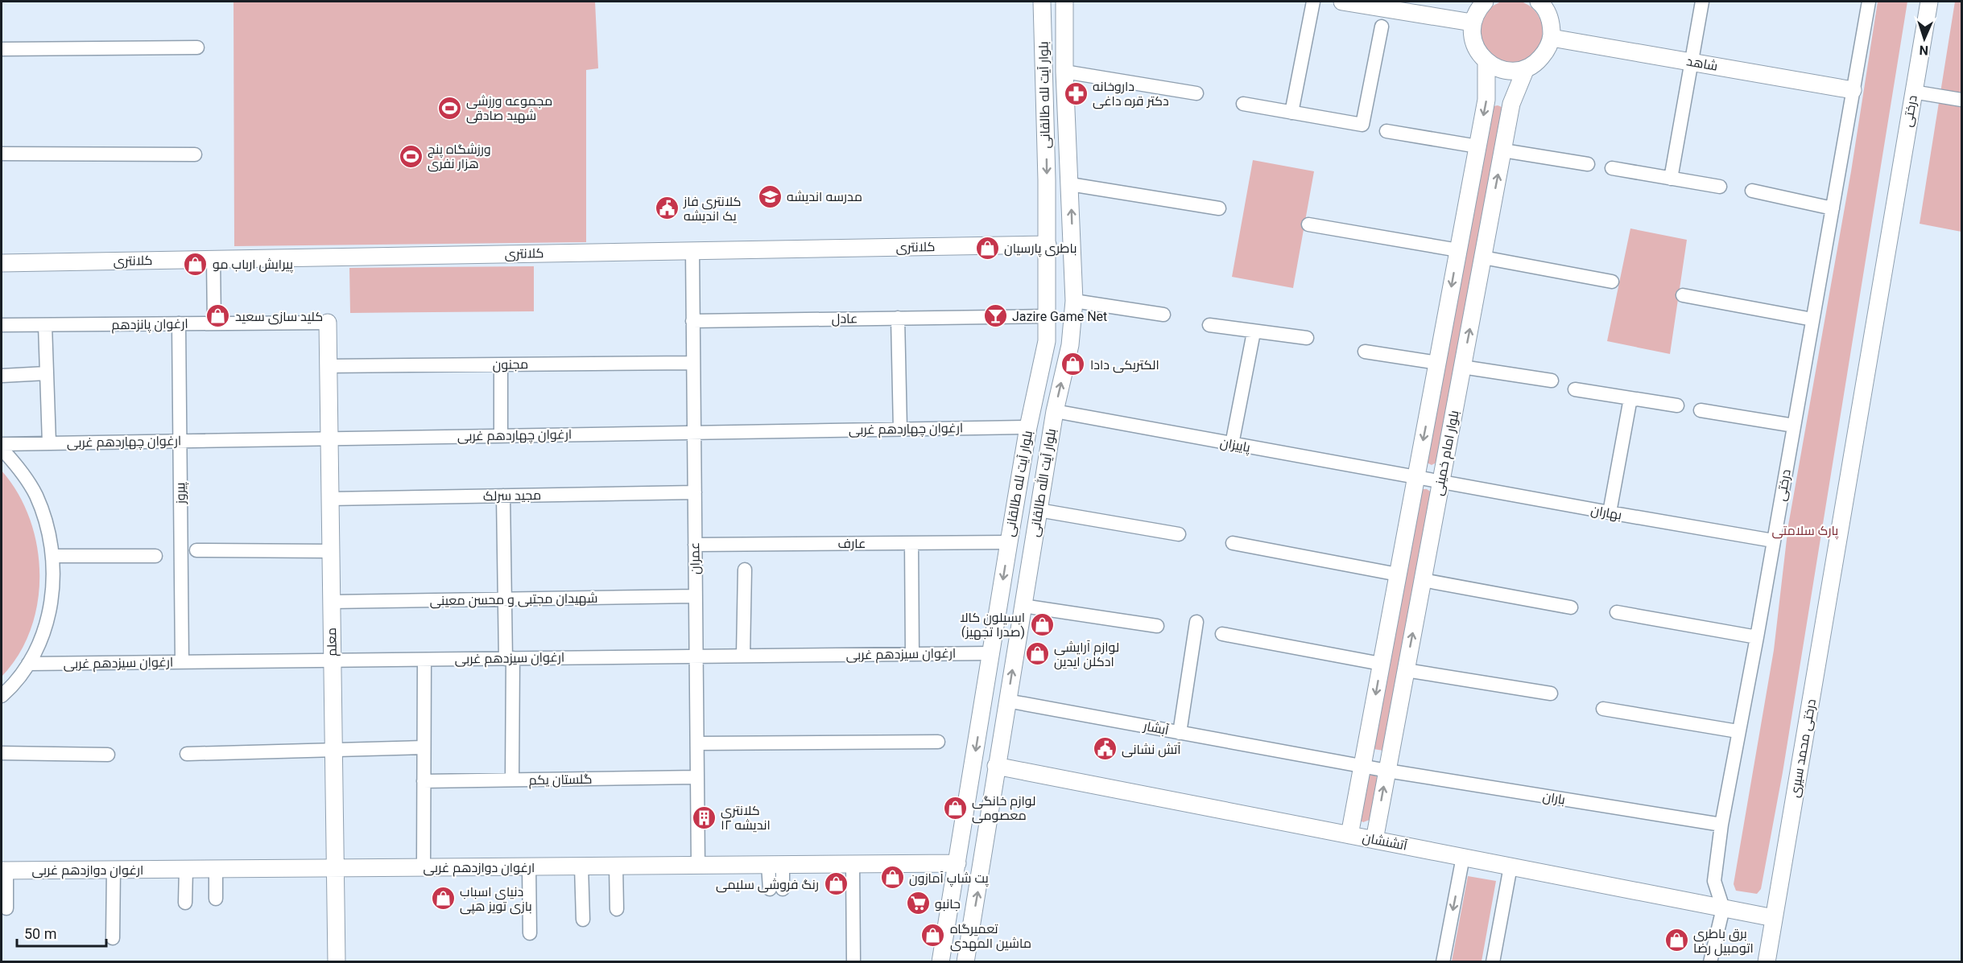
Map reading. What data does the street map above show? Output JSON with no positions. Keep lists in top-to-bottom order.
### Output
{
  "streets": {
    "street": [
      "شاهد",
      "بلوار آیت لله طالقانی",
      "درختی",
      "کلانتری",
      "عادل",
      "ارغوان پانزدهم",
      "مجنون",
      "ارغوان چهاردهم غربی",
      "پاییزان",
      "بلوار امام خمینی",
      "بلوار آیت الله طالقانی",
      "پیروز",
      "مجید سرلک",
      "بهاران",
      "عارف",
      "عمران",
      "شهیدان مجتبی و محسن معینی",
      "معلم",
      "ارغوان سیزدهم غربی",
      "آبشار",
      "درختی محمد سیری",
      "گلستان یکم",
      "باران",
      "آتشنشان",
      "ارغوان دوازدهم غربی"
    ]
  },
  "crossings": [
    ["شاهد", "درختی"],
    ["بلوار آیت لله طالقانی", "کلانتری"],
    ["بلوار آیت لله طالقانی", "عادل"],
    ["بلوار آیت لله طالقانی", "ارغوان چهاردهم غربی"],
    ["بلوار آیت لله طالقانی", "عارف"],
    ["بلوار آیت لله طالقانی", "ارغوان سیزدهم غربی"],
    ["بلوار آیت لله طالقانی", "ارغوان دوازدهم غربی"],
    ["درختی", "بهاران"],
    ["درختی", "درختی محمد سیری"],
    ["درختی", "باران"],
    ["درختی", "آتشنشان"],
    ["کلانتری", "عمران"],
    ["عادل", "عمران"],
    ["ارغوان پانزدهم", "پیروز"],
    ["ارغوان پانزدهم", "معلم"],
    ["مجنون", "عمران"],
    ["مجنون", "معلم"],
    ["ارغوان چهاردهم غربی", "پیروز"],
    ["ارغوان چهاردهم غربی", "عمران"],
    ["ارغوان چهاردهم غربی", "معلم"],
    ["پاییزان", "بلوار امام خمینی"],
    ["پاییزان", "بلوار آیت الله طالقانی"],
    ["پاییزان", "بهاران"],
    ["بلوار امام خمینی", "بهاران"],
    ["بلوار امام خمینی", "آبشار"],
    ["بلوار امام خمینی", "باران"],
    ["بلوار امام خمینی", "آتشنشان"],
    ["بلوار آیت الله طالقانی", "آبشار"],
    ["بلوار آیت الله طالقانی", "آتشنشان"],
    ["پیروز", "ارغوان سیزدهم غربی"],
    ["مجید سرلک", "عمران"],
    ["مجید سرلک", "معلم"],
    ["عارف", "عمران"],
    ["عمران", "شهیدان مجتبی و محسن معینی"],
    ["عمران", "ارغوان سیزدهم غربی"],
    ["عمران", "گلستان یکم"],
    ["عمران", "ارغوان دوازدهم غربی"],
    ["شهیدان مجتبی و محسن معینی", "معلم"],
    ["معلم", "ارغوان سیزدهم غربی"],
    ["معلم", "ارغوان دوازدهم غربی"],
    ["آبشار", "باران"],
    ["درختی محمد سیری", "آتشنشان"]
  ],
  "one_way": ["بلوار آیت لله طالقانی", "بلوار آیت الله طالقانی"],
  "parks": ["پارک سلامتی"],
  "places": {
    "pharmacy": ["داروخانه دکتر قره داغی"],
    "sports": ["مجموعه ورزشی شهید صادقی", "ورزشگاه پنج هزار نفری"],
    "school or university": ["مدرسه اندیشه"],
    "public building": ["کلانتری فاز یک اندیشه", "آتش نشانی"],
    "shop": [
      "باطری پارسيان",
      "پیرایش ارباب مو",
      "کلید سازی سعید",
      "الکتریکی دادا",
      "اپسیلون کالا (صدرا تجهیز)",
      "لوازم آرایشی ادکلن ایدین",
      "لوازم خانگی معصومی",
      "پت شاپ آمازون",
      "رنگ فروشی سلیمی",
      "دنیای اسباب بازی تویز هپی",
      "تعمیرگاه ماشین المهدی",
      "برق باطری اتومبیل رضا"
    ],
    "bar": ["Jazire Game Net"],
    "building": ["کلانتری ۱۲ اندیشه"],
    "supermarket": ["جانبو"]
  },
  "scale_bar": "50 m",
  "north": "bottom"
}
